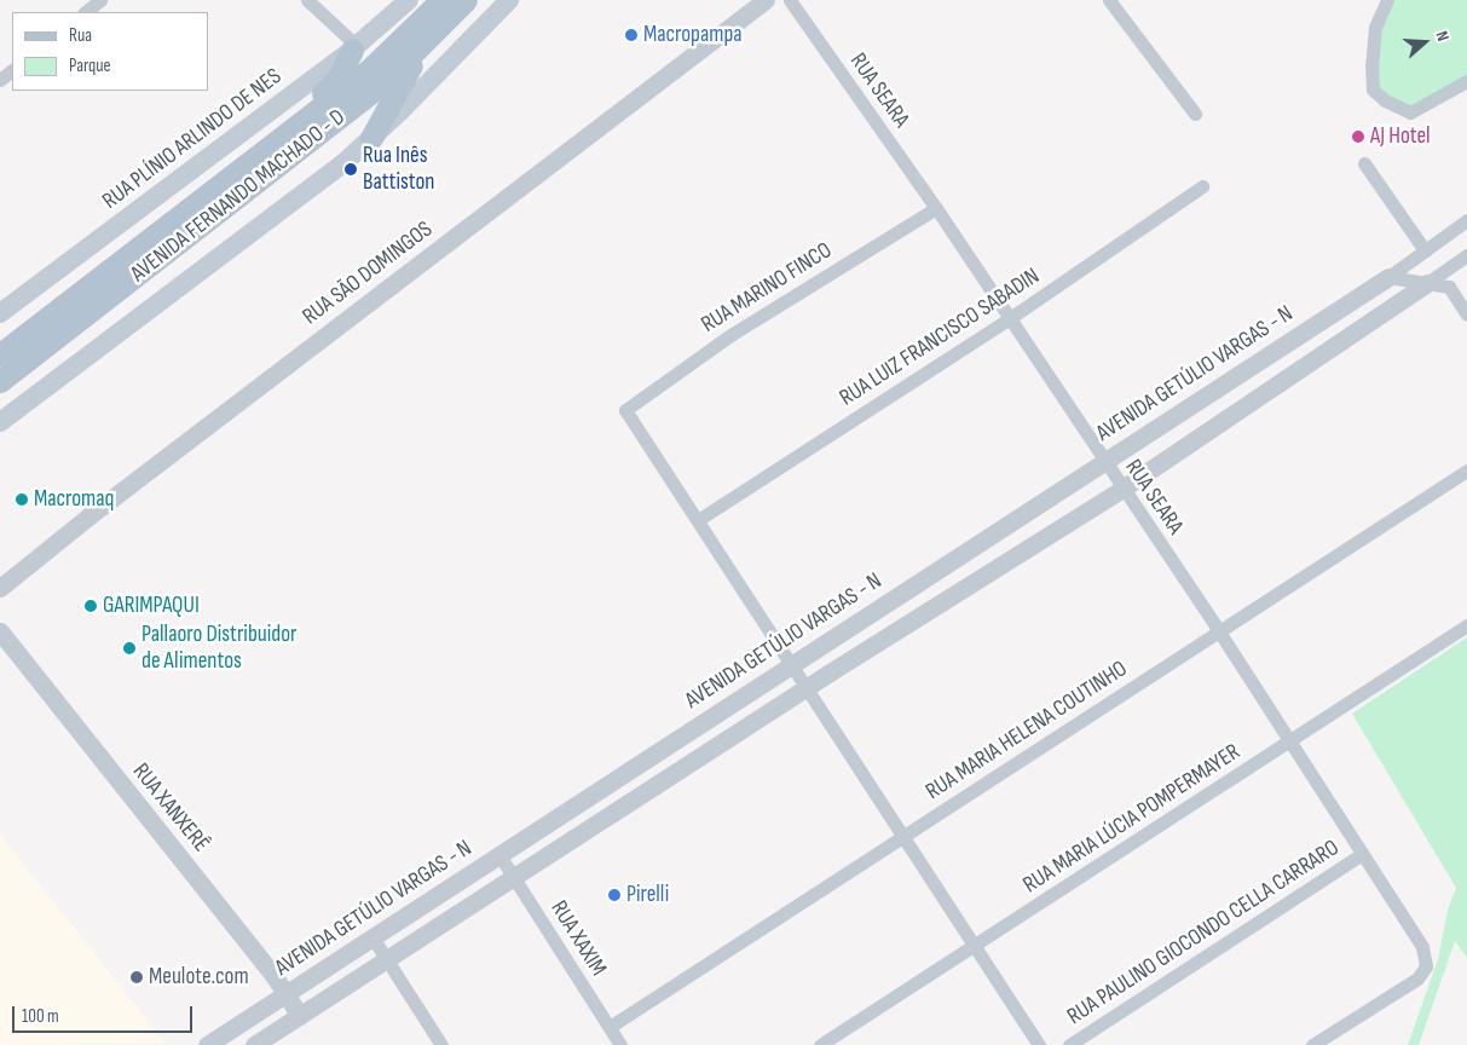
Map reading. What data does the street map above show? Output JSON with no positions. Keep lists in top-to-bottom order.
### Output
{
  "streets": {
    "main road": ["RUA PLÍNIO ARLINDO DE NES", "AVENIDA FERNANDO MACHADO - D"],
    "street": [
      "RUA SEARA",
      "RUA SÃO DOMINGOS",
      "RUA MARINO FINCO",
      "RUA LUIZ FRANCISCO SABADIN",
      "AVENIDA GETÚLIO VARGAS - N",
      "RUA MARIA HELENA COUTINHO",
      "RUA XANXERÊ",
      "RUA MARIA LÚCIA POMPERMAYER",
      "RUA PAULINO GIOCONDO CELLA CARRARO",
      "RUA XAXIM"
    ]
  },
  "crossings": [
    ["RUA SEARA", "RUA MARINO FINCO"],
    ["RUA SEARA", "RUA LUIZ FRANCISCO SABADIN"],
    ["RUA SEARA", "AVENIDA GETÚLIO VARGAS - N"],
    ["RUA SEARA", "RUA MARIA HELENA COUTINHO"],
    ["RUA SEARA", "RUA MARIA LÚCIA POMPERMAYER"],
    ["RUA SEARA", "RUA PAULINO GIOCONDO CELLA CARRARO"],
    ["RUA MARINO FINCO", "RUA LUIZ FRANCISCO SABADIN"],
    ["AVENIDA GETÚLIO VARGAS - N", "RUA XANXERÊ"],
    ["AVENIDA GETÚLIO VARGAS - N", "RUA XAXIM"],
    ["RUA MARIA HELENA COUTINHO", "RUA XAXIM"]
  ],
  "places": [
    "Macropampa",
    "AJ Hotel",
    "Rua Inês Battiston",
    "Macromaq",
    "GARIMPAQUI",
    "Pallaoro Distribuidor de Alimentos",
    "Pirelli",
    "Meulote.com"
  ],
  "legend": ["Rua", "Parque"],
  "scale_bar": "100 m",
  "north": "right"
}
